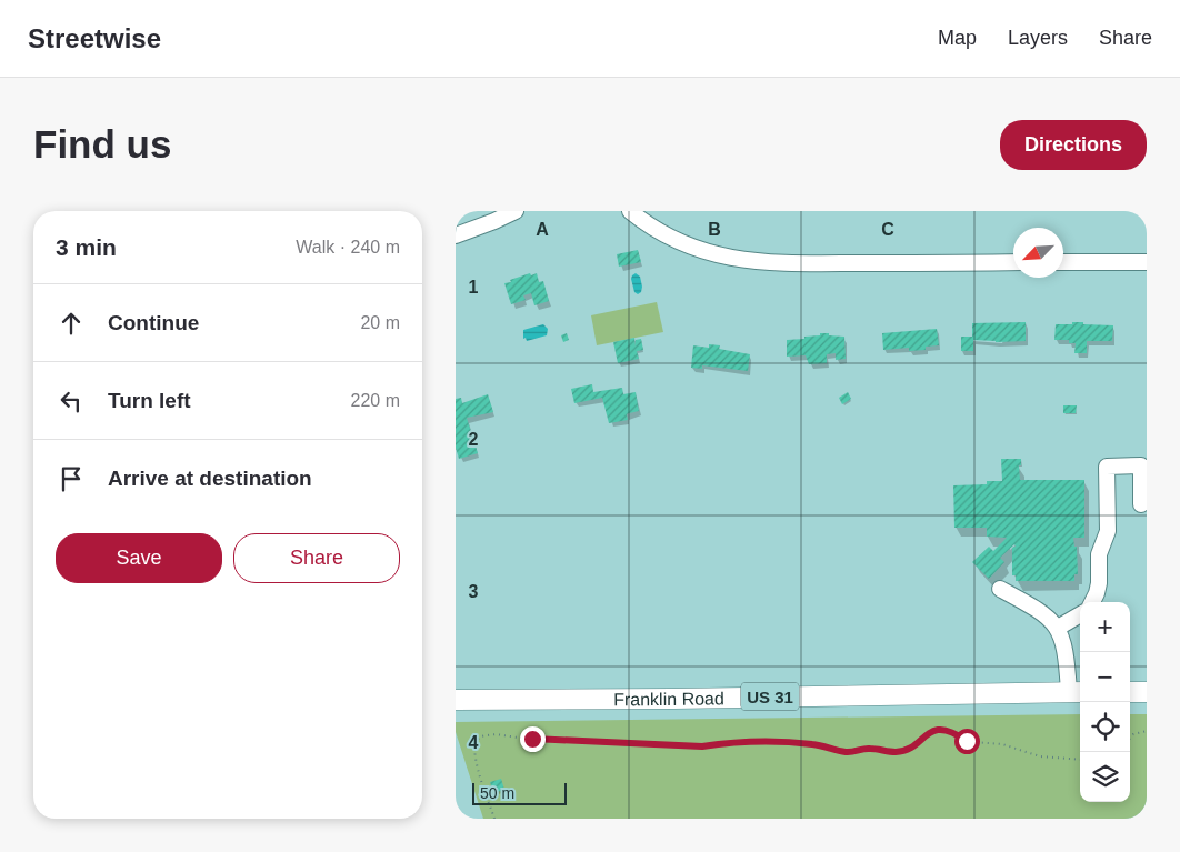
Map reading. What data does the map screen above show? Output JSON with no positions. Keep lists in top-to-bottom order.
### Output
{
  "streets": {
    "main road": ["US 31", "Franklin Road"]
  },
  "scale_bar": "50 m",
  "north": "bottom left",
  "page": {
    "header": "Streetwise",
    "nav": ["Map", "Layers", "Share"],
    "buttons": [
      "Directions",
      ["Save", "Share"]
    ],
    "title": "Find us",
    "heading": ["3 min", "Walk · 240 m"],
    "list": [
      ["Continue", "20 m"],
      ["Turn left", "220 m"],
      "Arrive at destination"
    ],
    "map_buttons": ["+", "−"],
    "scale": "50 m"
  },
  "grid": {
    "columns": ["A", "B", "C"],
    "rows": [
      "1",
      "2",
      "3",
      "4"
    ]
  }
}
